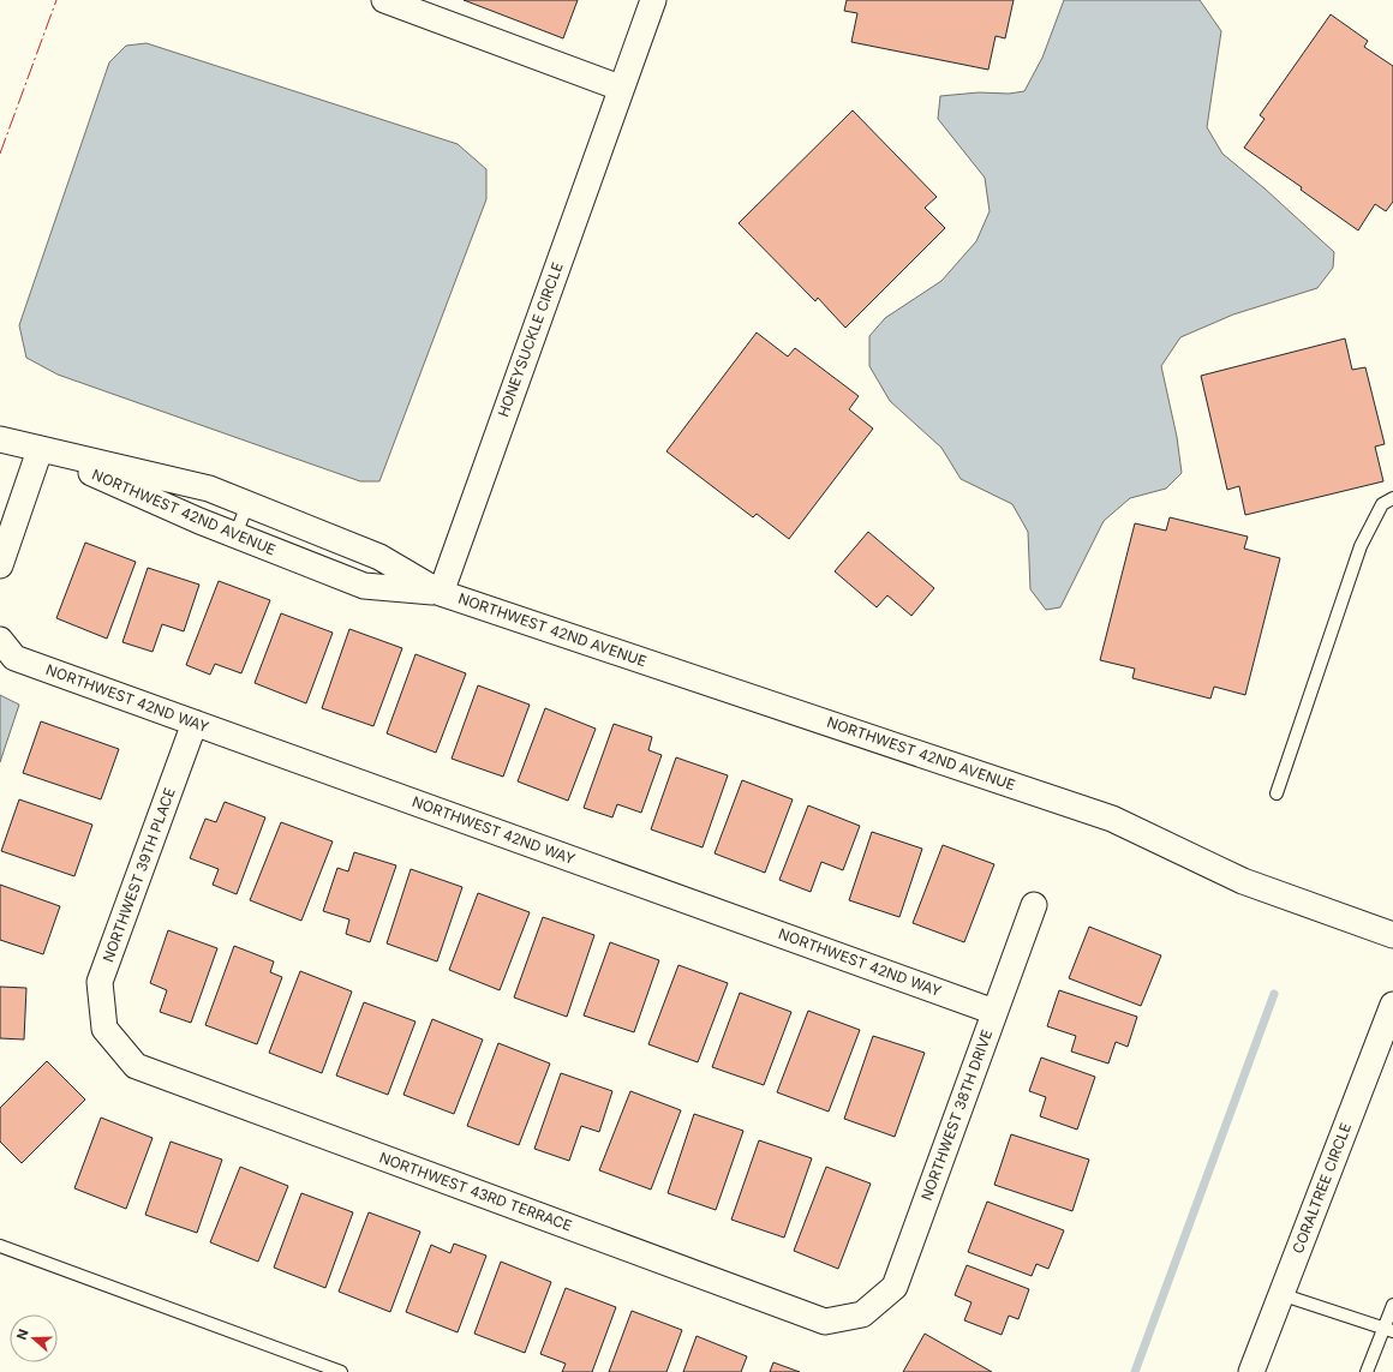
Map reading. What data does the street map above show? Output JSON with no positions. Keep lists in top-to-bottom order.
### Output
{
  "streets": {
    "street": [
      "HONEYSUCKLE CIRCLE",
      "NORTHWEST 42ND AVENUE",
      "NORTHWEST 42ND WAY",
      "NORTHWEST 39TH PLACE",
      "NORTHWEST 38TH DRIVE",
      "CORALTREE CIRCLE",
      "NORTHWEST 43RD TERRACE"
    ]
  },
  "crossings": [
    ["HONEYSUCKLE CIRCLE", "NORTHWEST 42ND AVENUE"],
    ["NORTHWEST 42ND WAY", "NORTHWEST 39TH PLACE"],
    ["NORTHWEST 42ND WAY", "NORTHWEST 38TH DRIVE"],
    ["NORTHWEST 39TH PLACE", "NORTHWEST 43RD TERRACE"],
    ["NORTHWEST 38TH DRIVE", "NORTHWEST 43RD TERRACE"]
  ],
  "north": "left"
}
